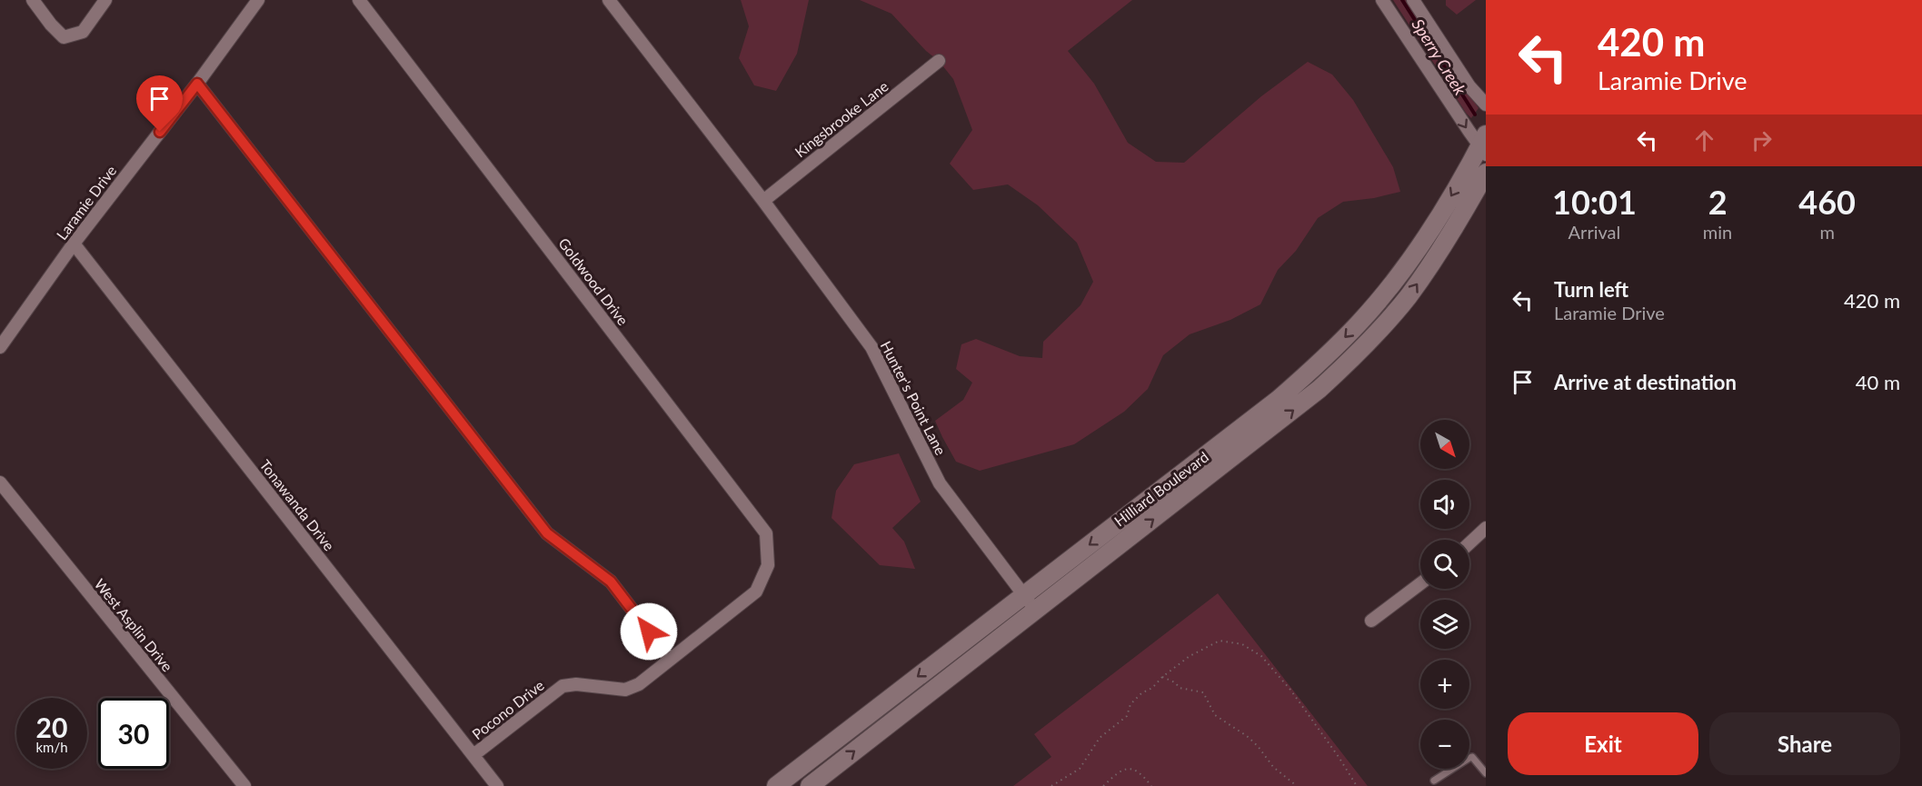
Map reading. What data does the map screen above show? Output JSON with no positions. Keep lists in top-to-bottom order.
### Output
{
  "streets": {
    "main road": ["Hilliard Boulevard"],
    "street": [
      "Kingsbrooke Lane",
      "Laramie Drive",
      "Goldwood Drive",
      "Hunter's Point Lane",
      "Tonawanda Drive",
      "West Asplin Drive",
      "Pocono Drive"
    ]
  },
  "crossings": [
    ["Kingsbrooke Lane", "Hunter's Point Lane"],
    ["Laramie Drive", "Tonawanda Drive"],
    ["Goldwood Drive", "Pocono Drive"],
    ["Hunter's Point Lane", "Hilliard Boulevard"],
    ["Tonawanda Drive", "Pocono Drive"]
  ],
  "water": ["Sperry Creek"],
  "north": "bottom right",
  "page": {
    "turn": ["420 m", "Laramie Drive"],
    "eta": [
      "10:01",
      "Arrival",
      "2",
      "min",
      "460",
      "m"
    ],
    "list": [
      {
        "name": "Turn left",
        "note": "Laramie Drive",
        "value": "420 m"
      },
      {
        "name": "Arrive at destination",
        "value": "40 m"
      }
    ],
    "map_buttons": ["+", "−"],
    "speed": "20 km/h",
    "limit": "30",
    "buttons": ["Exit", "Share"]
  }
}
